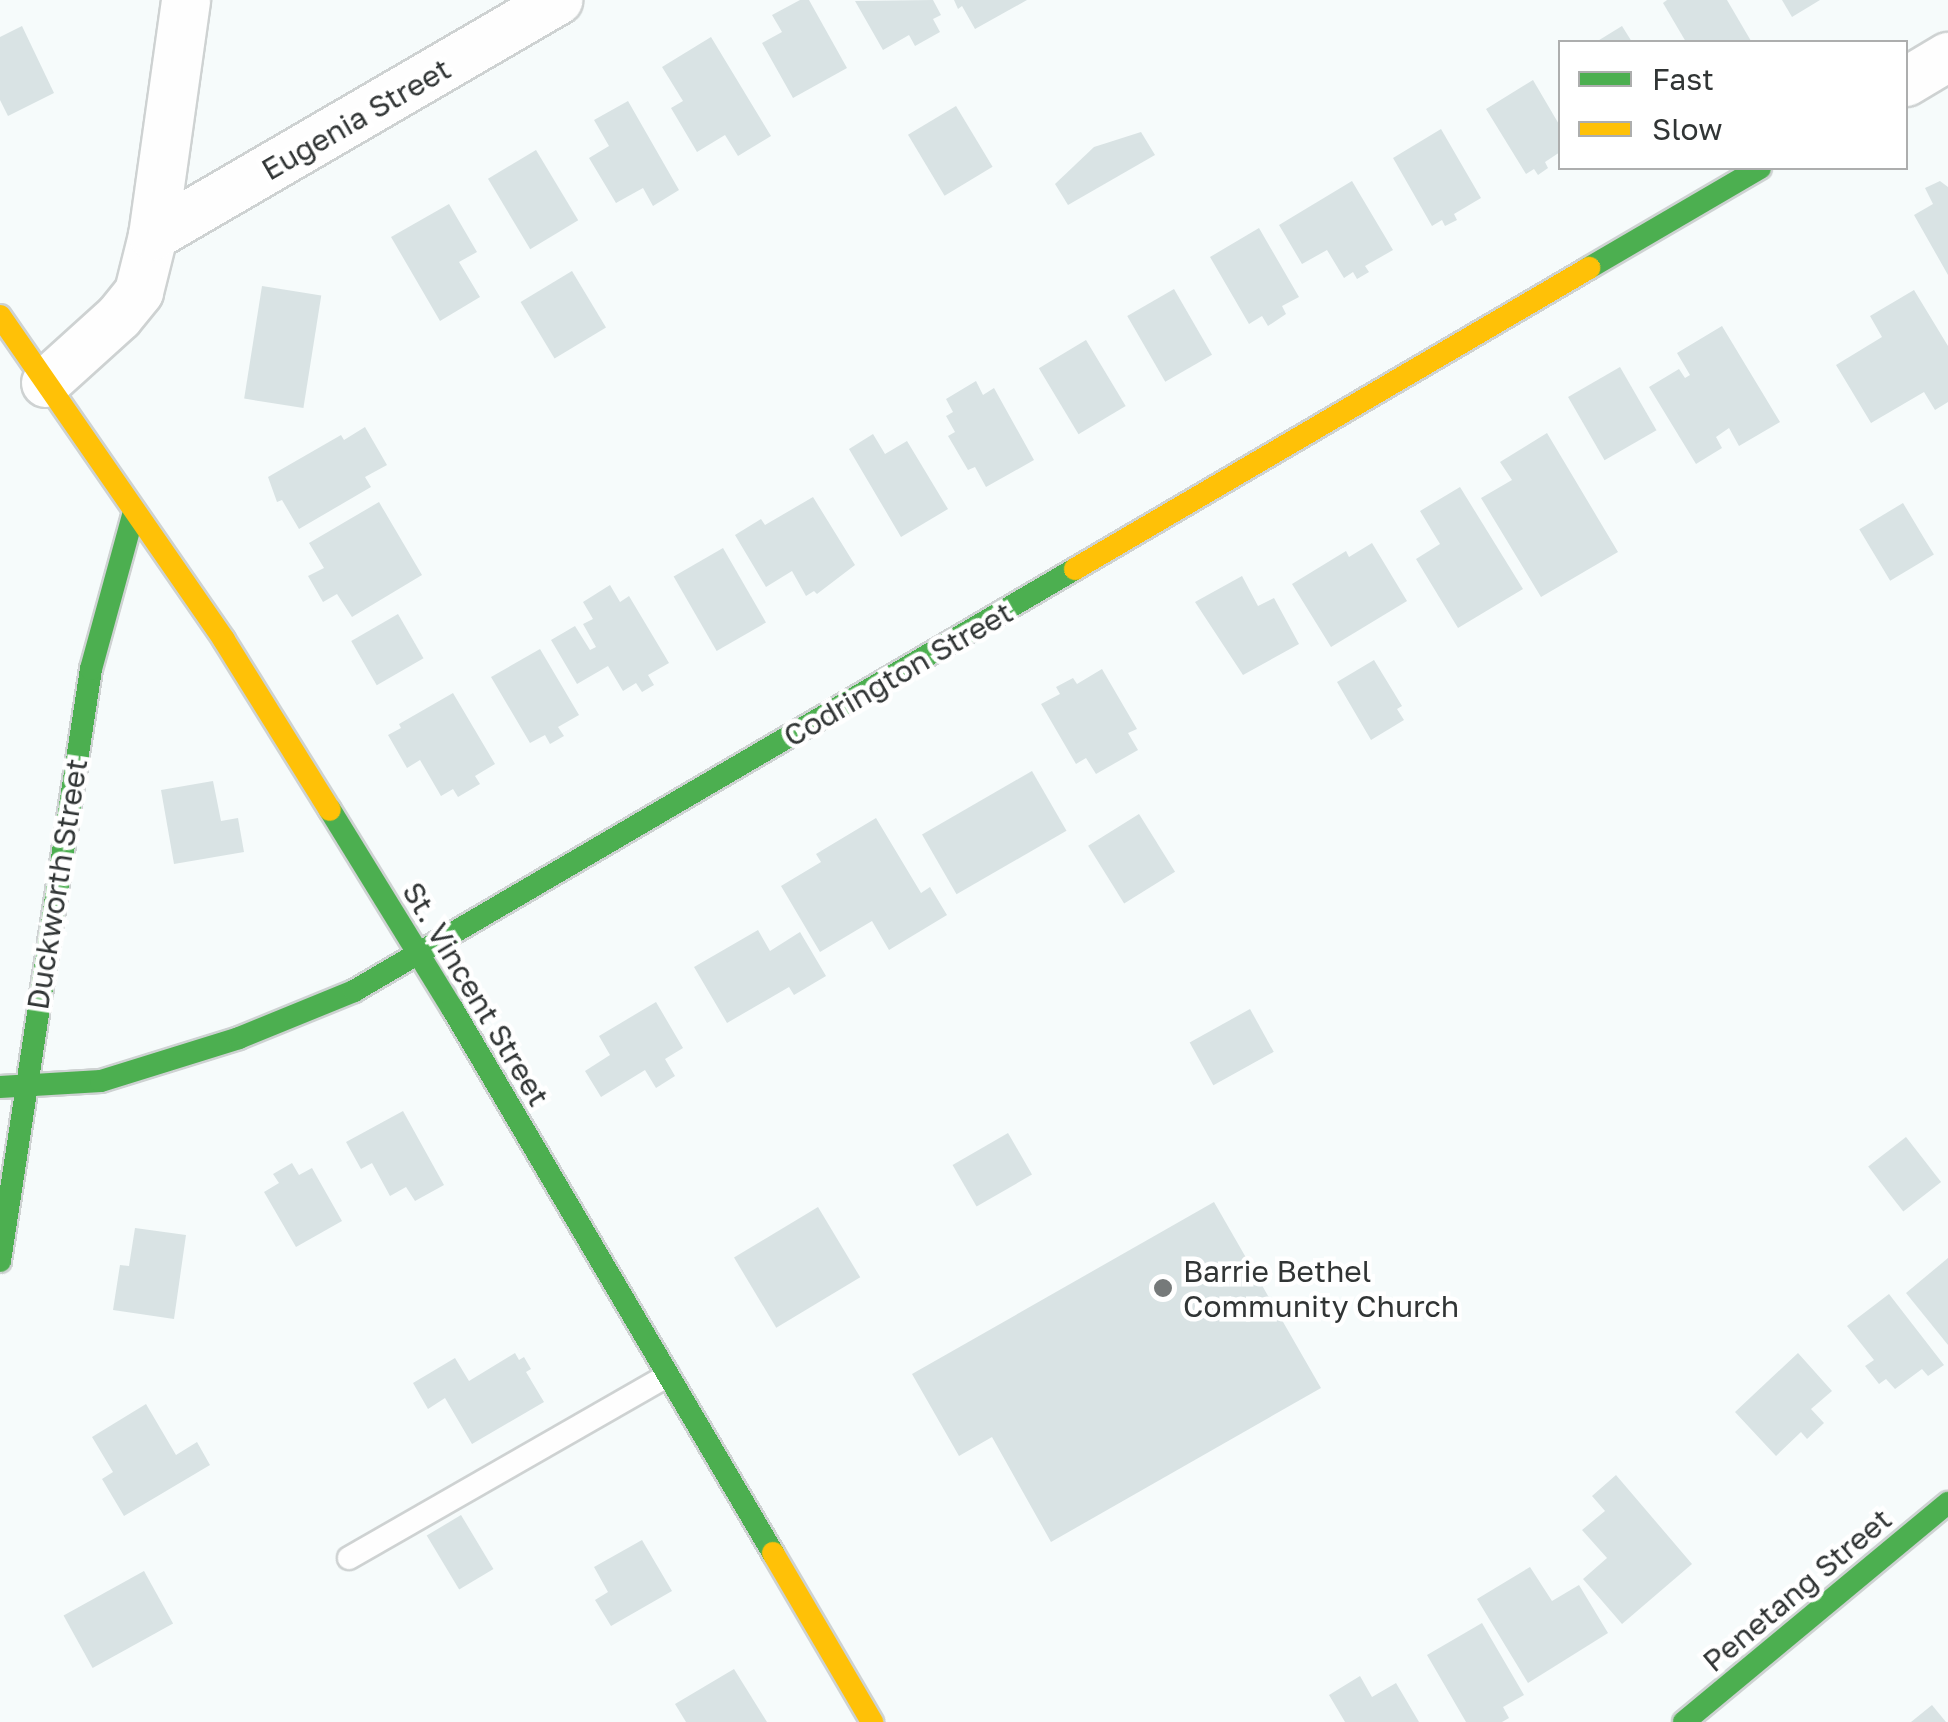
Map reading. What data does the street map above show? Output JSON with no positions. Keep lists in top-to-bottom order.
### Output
{
  "streets": {
    "main road": [
      "Codrington Street",
      "Duckworth Street",
      "St. Vincent Street",
      "Penetang Street"
    ],
    "street": ["Eugenia Street"]
  },
  "crossings": [
    ["Codrington Street", "Duckworth Street"],
    ["Codrington Street", "St. Vincent Street"],
    ["Duckworth Street", "St. Vincent Street"]
  ],
  "places": ["Barrie Bethel Community Church"],
  "legend": ["Fast", "Slow"]
}
